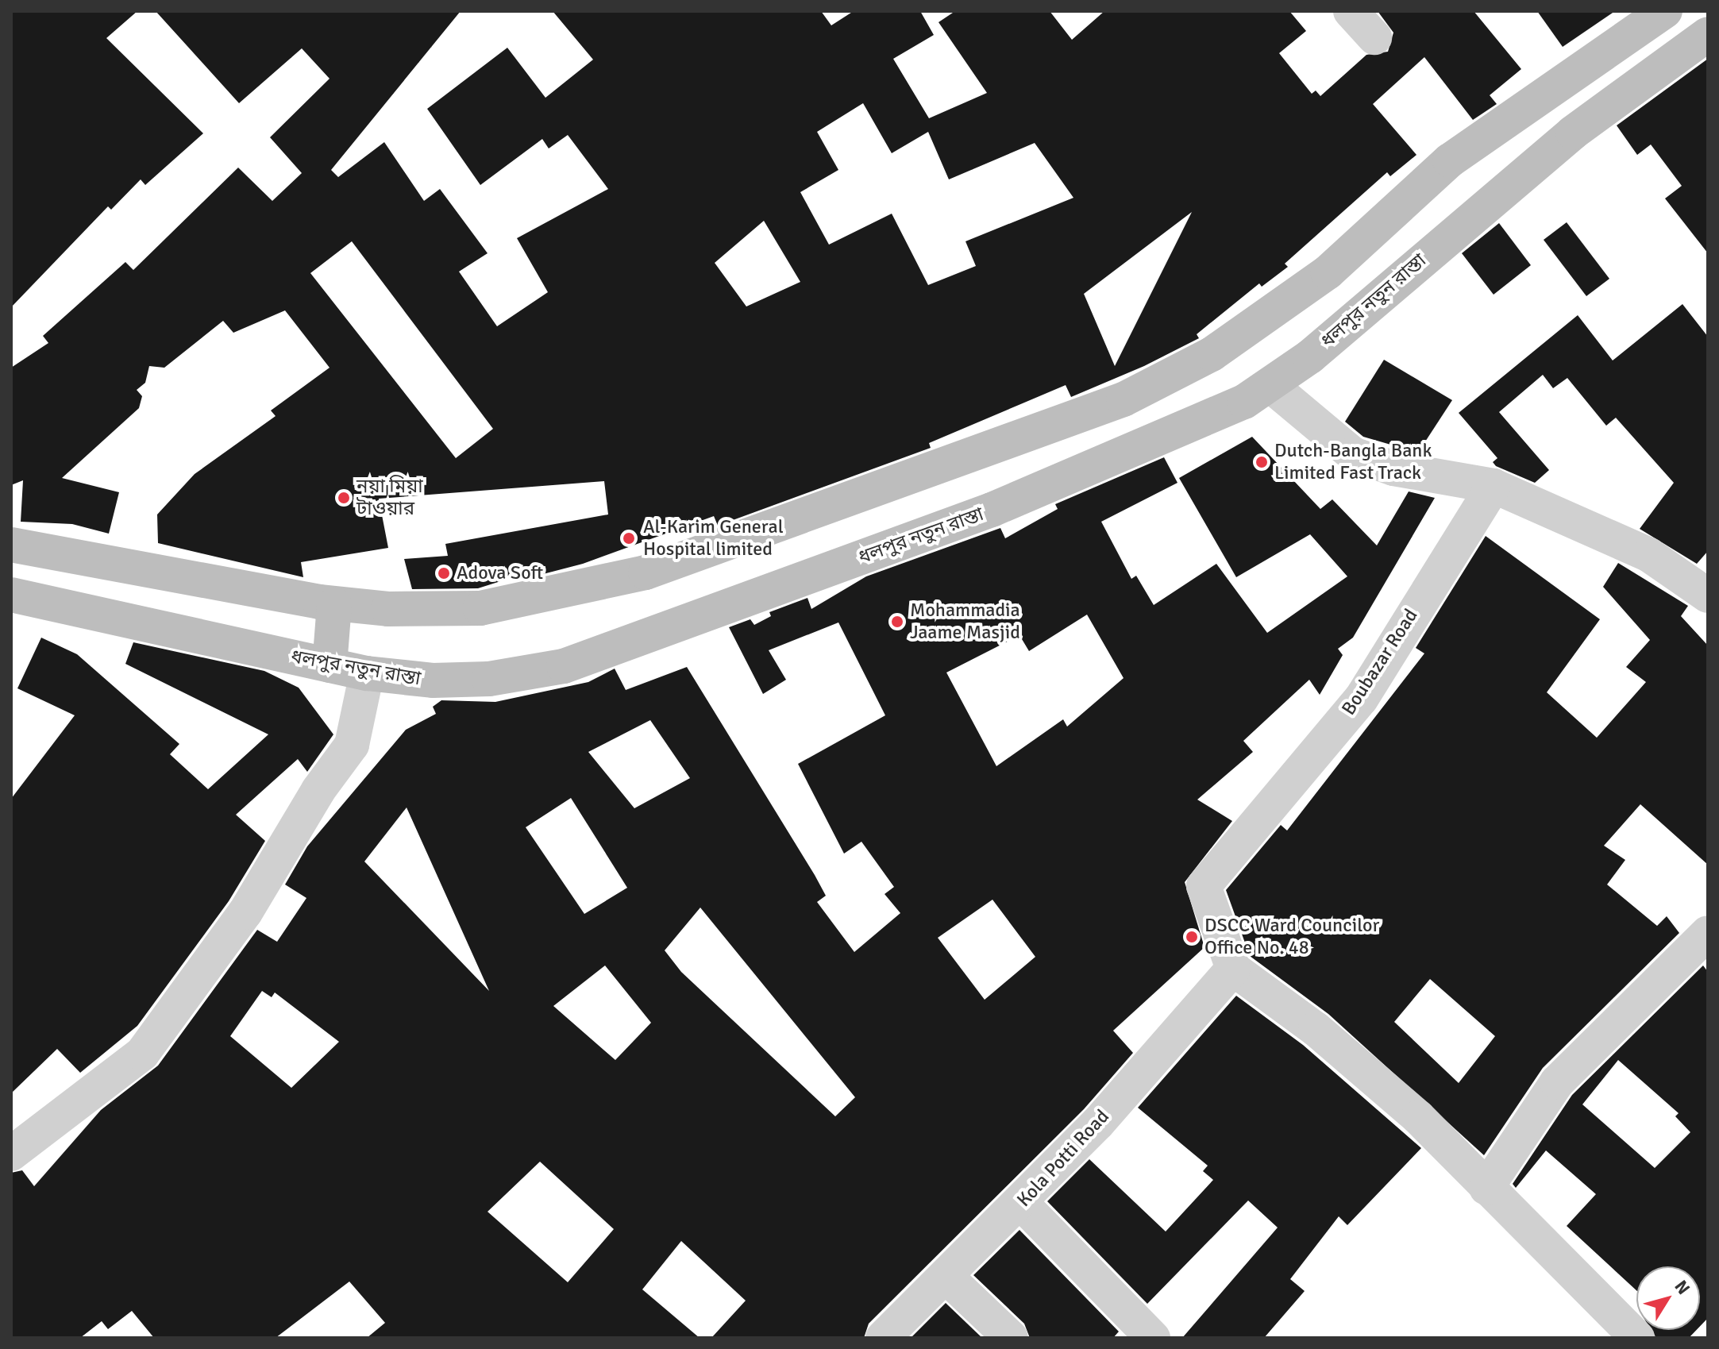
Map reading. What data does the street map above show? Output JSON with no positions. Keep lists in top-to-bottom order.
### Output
{
  "streets": {
    "main road": ["ধলপুর নতুন রাস্তা"],
    "street": ["Boubazar Road", "Kola Potti Road"]
  },
  "crossings": [
    ["Boubazar Road", "Kola Potti Road"]
  ],
  "places": [
    "Dutch-Bangla Bank Limited Fast Track",
    "নয়া মিয়া টাওয়ার",
    "Al-Karim General Hospital limited",
    "Adova Soft",
    "Mohammadia Jaame Masjid",
    "DSCC Ward Councilor Office No. 48"
  ],
  "north": "top right"
}
